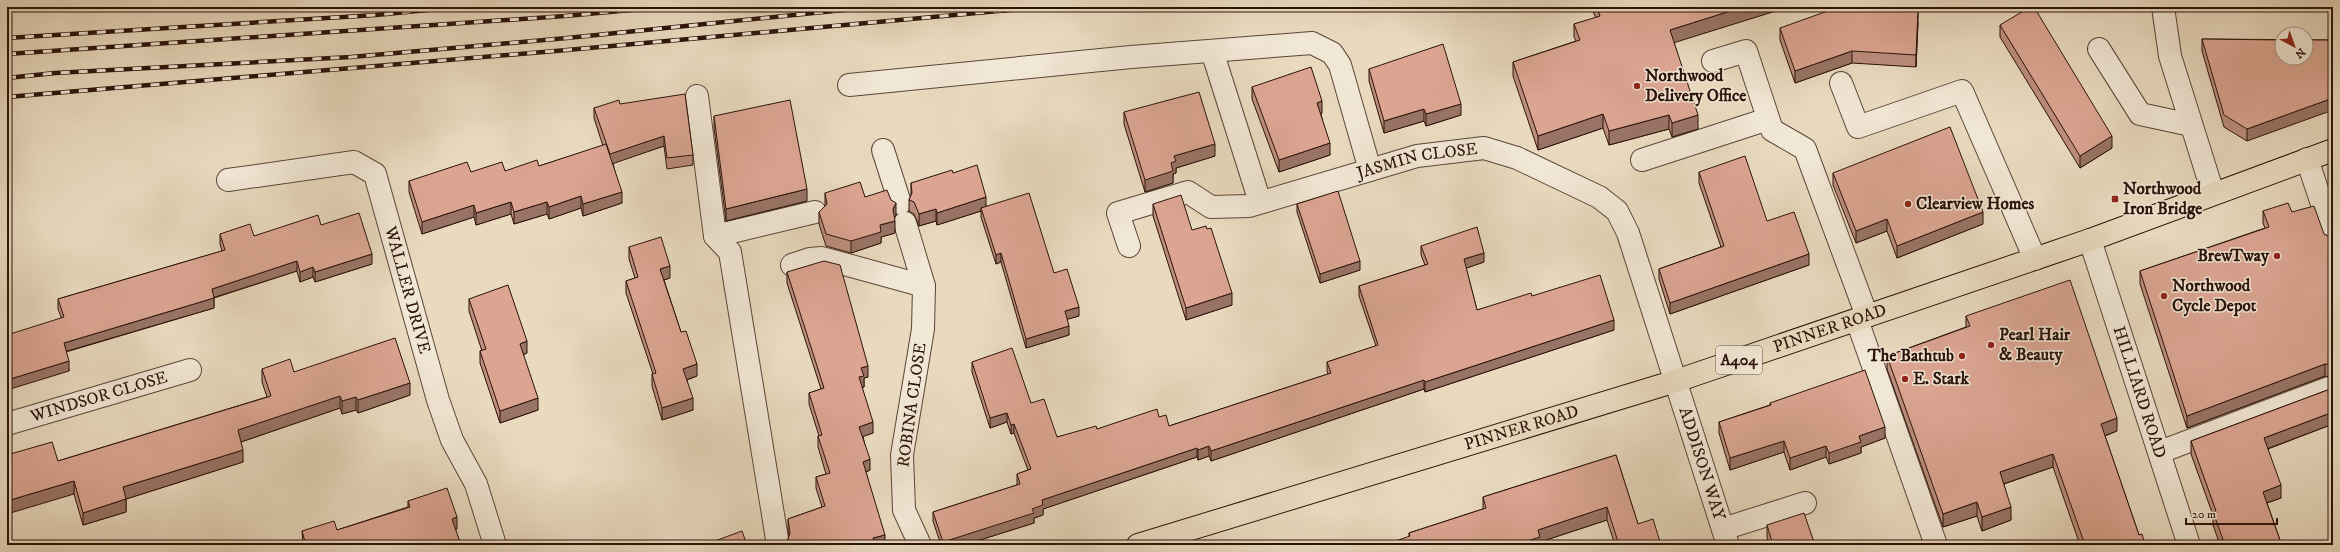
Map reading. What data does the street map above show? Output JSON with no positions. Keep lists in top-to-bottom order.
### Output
{
  "streets": {
    "main road": ["PINNER ROAD", "A404"],
    "street": [
      "JASMIN CLOSE",
      "WALLER DRIVE",
      "HILLIARD ROAD",
      "WINDSOR CLOSE",
      "ROBINA CLOSE",
      "ADDISON WAY"
    ]
  },
  "crossings": [
    ["JASMIN CLOSE", "PINNER ROAD"],
    ["JASMIN CLOSE", "ADDISON WAY"],
    ["PINNER ROAD", "HILLIARD ROAD"],
    ["PINNER ROAD", "ADDISON WAY"]
  ],
  "places": {
    "other": [
      "Northwood Delivery Office",
      "Clearview Homes",
      "BrewTway",
      "Northwood Cycle Depot",
      "Pearl Hair & Beauty",
      "The Bathtub",
      "E. Stark"
    ],
    "transit": ["Northwood Iron Bridge"]
  },
  "scale_bar": "20 m",
  "north": "bottom right"
}
